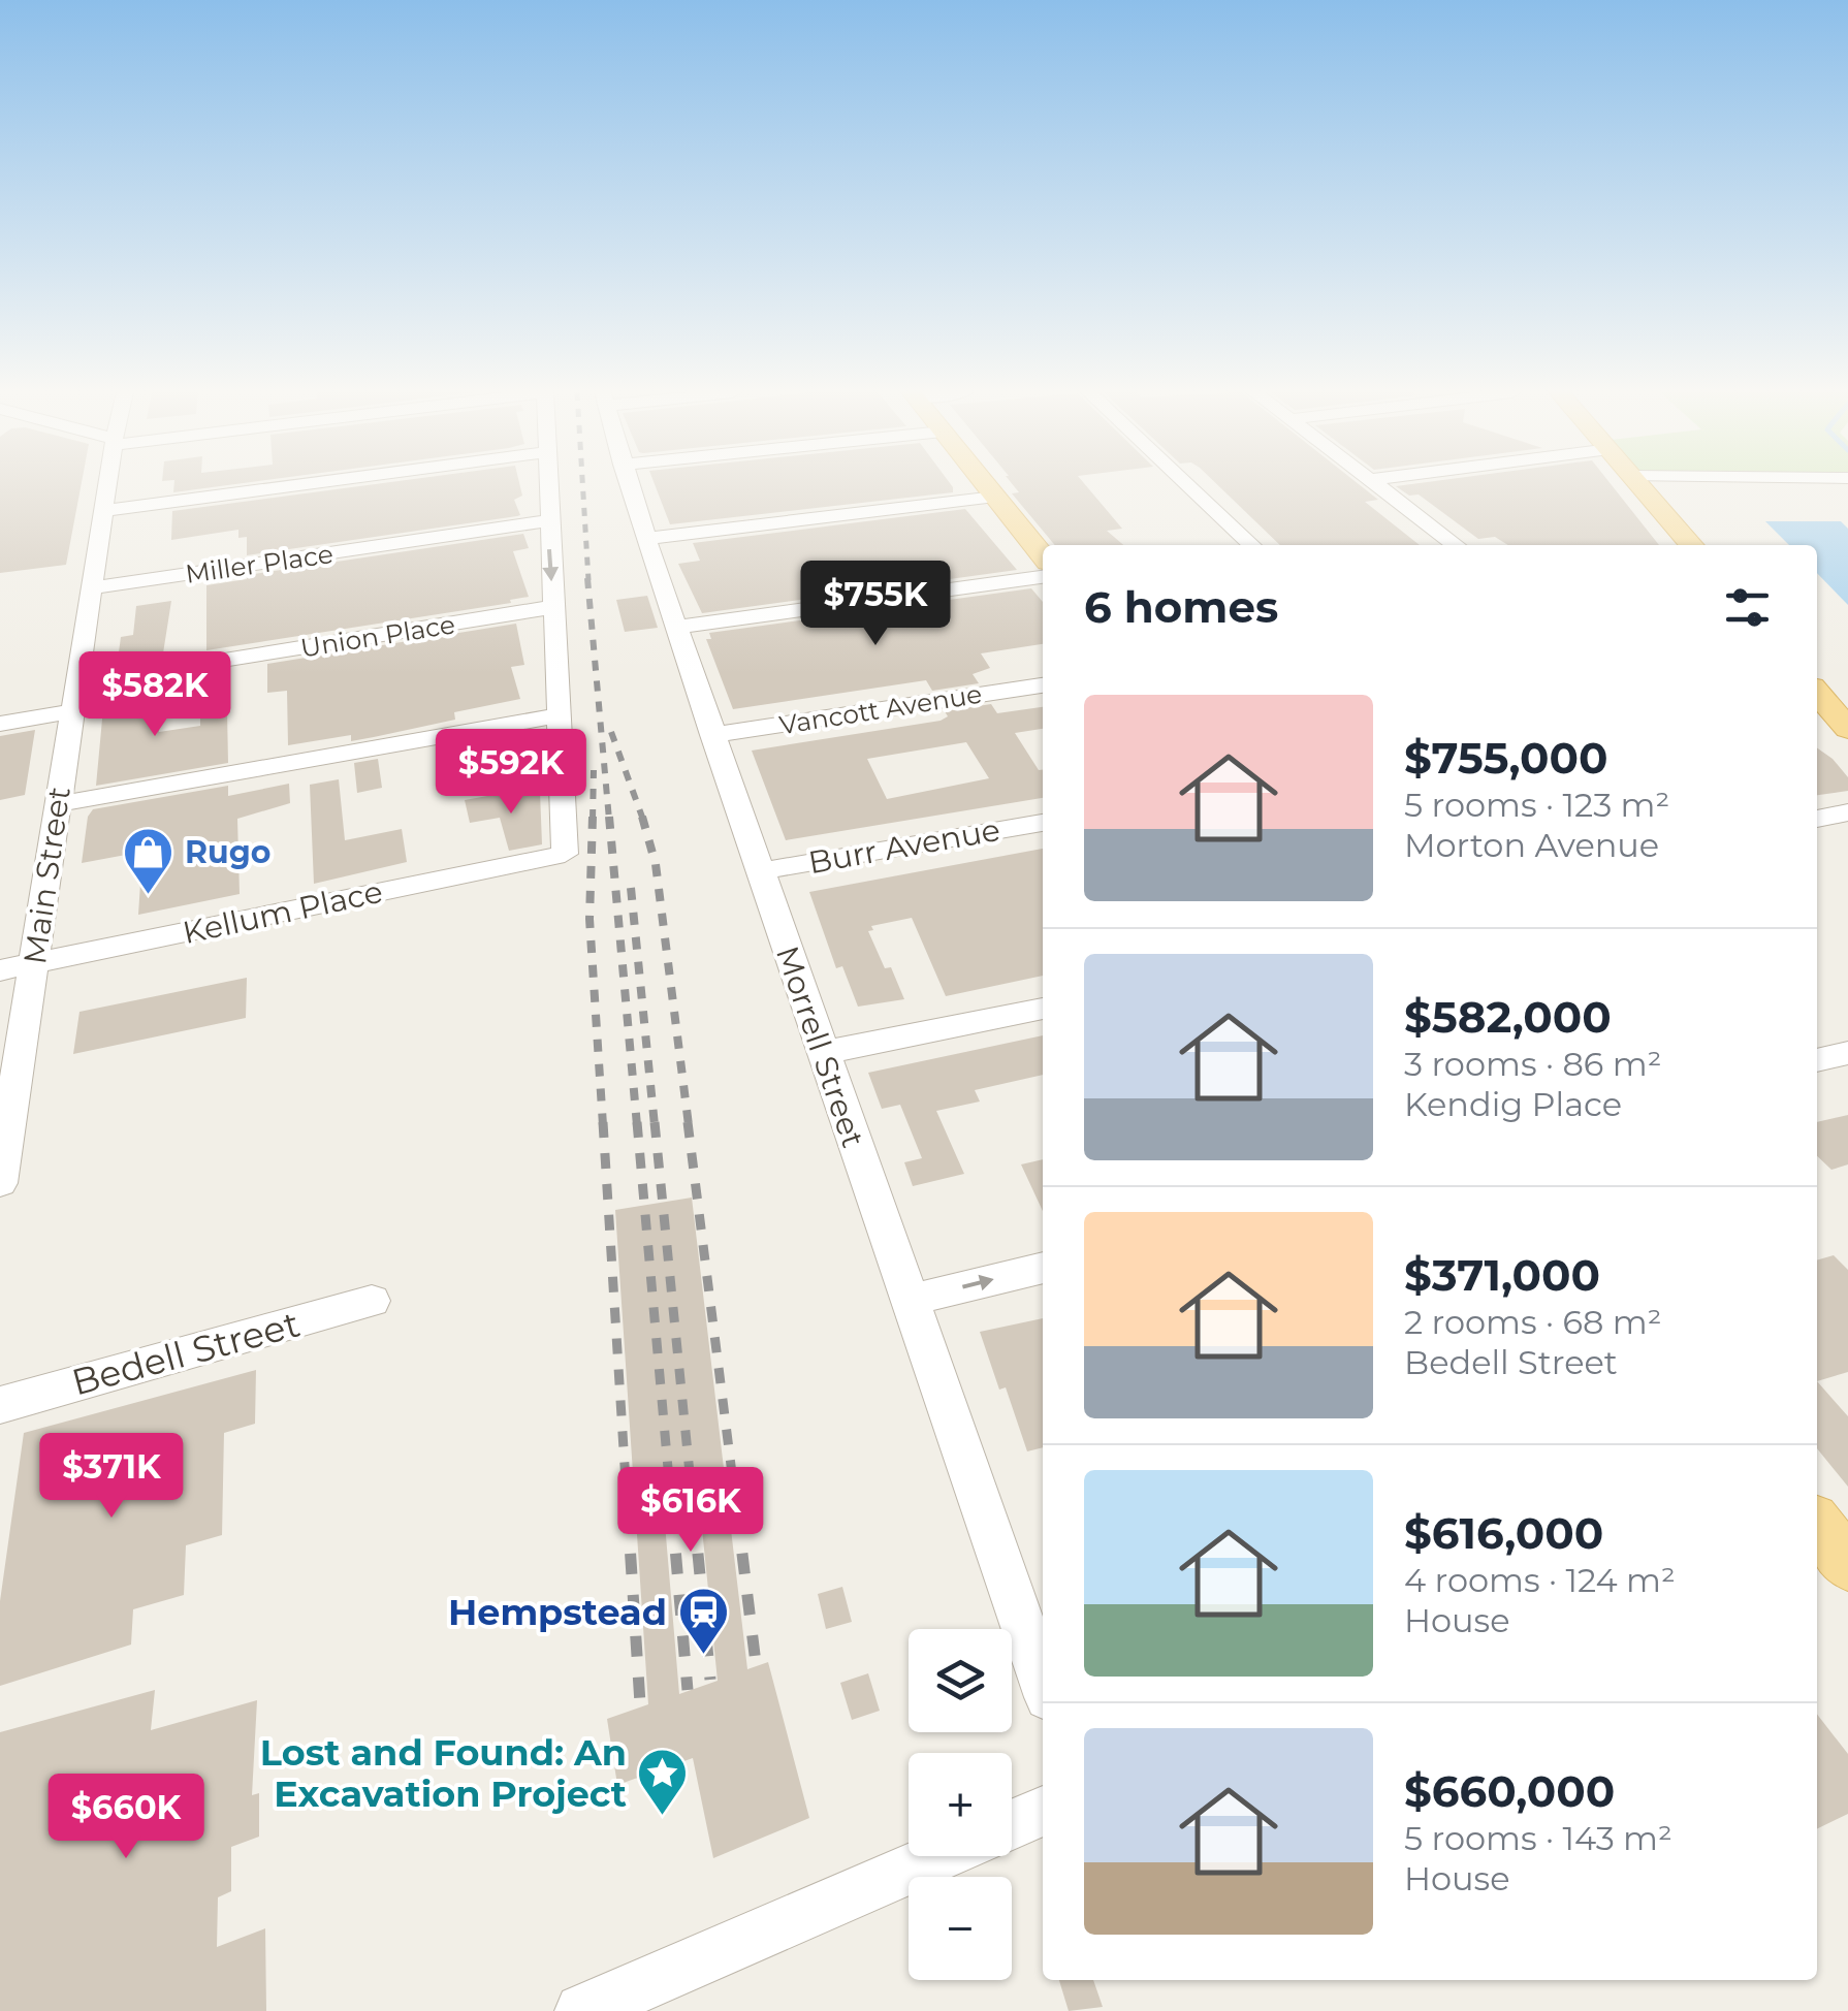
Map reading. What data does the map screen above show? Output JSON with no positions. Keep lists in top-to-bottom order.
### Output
{
  "streets": {
    "street": [
      "Miller Place",
      "Union Place",
      "Vancott Avenue",
      "Burr Avenue",
      "Main Street",
      "Kellum Place",
      "Morrell Street",
      "Bedell Street"
    ]
  },
  "crossings": [
    ["Miller Place", "Main Street"],
    ["Union Place", "Main Street"],
    ["Vancott Avenue", "Morrell Street"],
    ["Burr Avenue", "Morrell Street"],
    ["Main Street", "Kellum Place"]
  ],
  "places": {
    "shop": ["Rugo"],
    "station": ["Hempstead"],
    "place": ["Lost and Found: An Excavation Project"]
  },
  "page": {
    "heading": "6 homes",
    "price": [
      "$755K",
      "$582K",
      "$592K",
      "$371K",
      "$616K",
      "$660K"
    ],
    "list": [
      {
        "name": "$755,000",
        "note": "5 rooms · 123 m² · Morton Avenue"
      },
      {
        "name": "$582,000",
        "note": "3 rooms · 86 m² · Kendig Place"
      },
      {
        "name": "$371,000",
        "note": "2 rooms · 68 m² · Bedell Street"
      },
      {
        "name": "$616,000",
        "note": "4 rooms · 124 m² · House"
      },
      {
        "name": "$660,000",
        "note": "5 rooms · 143 m² · House"
      }
    ],
    "map_buttons": ["+", "−"]
  }
}
